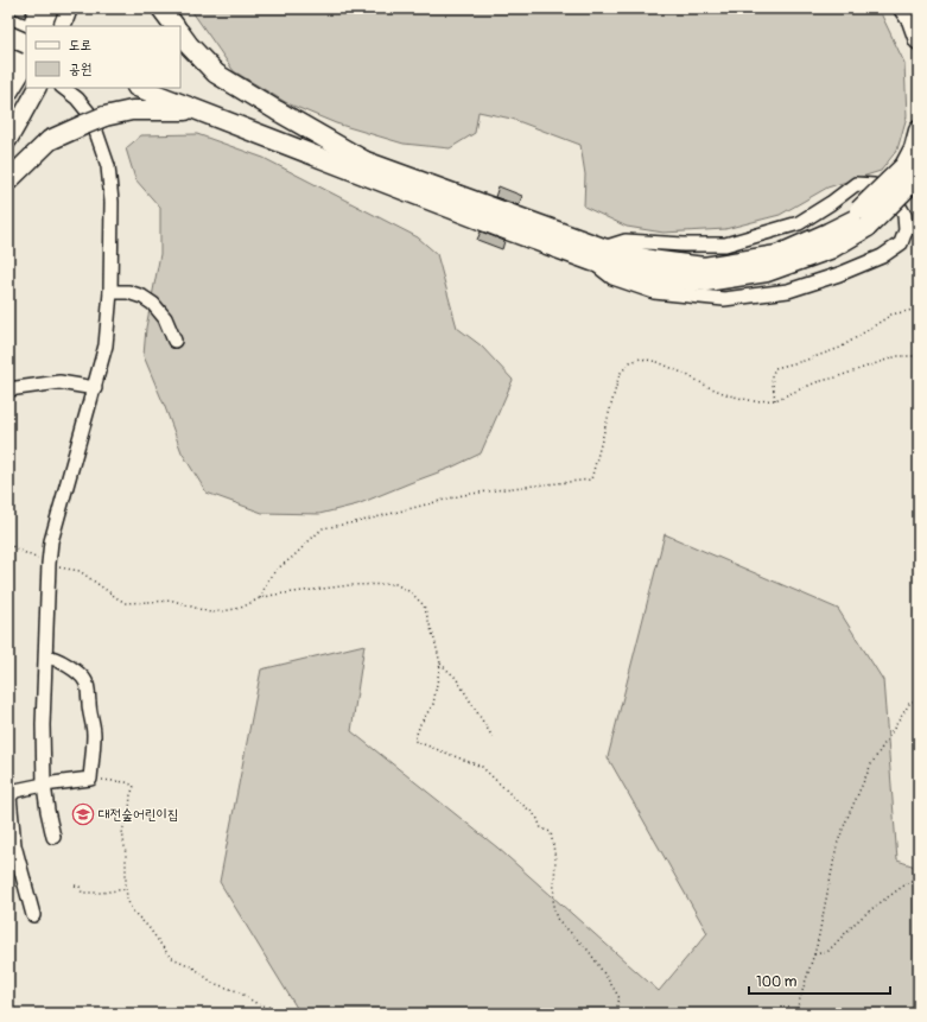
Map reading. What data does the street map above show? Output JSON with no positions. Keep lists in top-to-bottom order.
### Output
{
  "places": {
    "school or university": ["대전숲어린이집"]
  },
  "legend": ["도로", "공원"],
  "scale_bar": "100 m"
}
